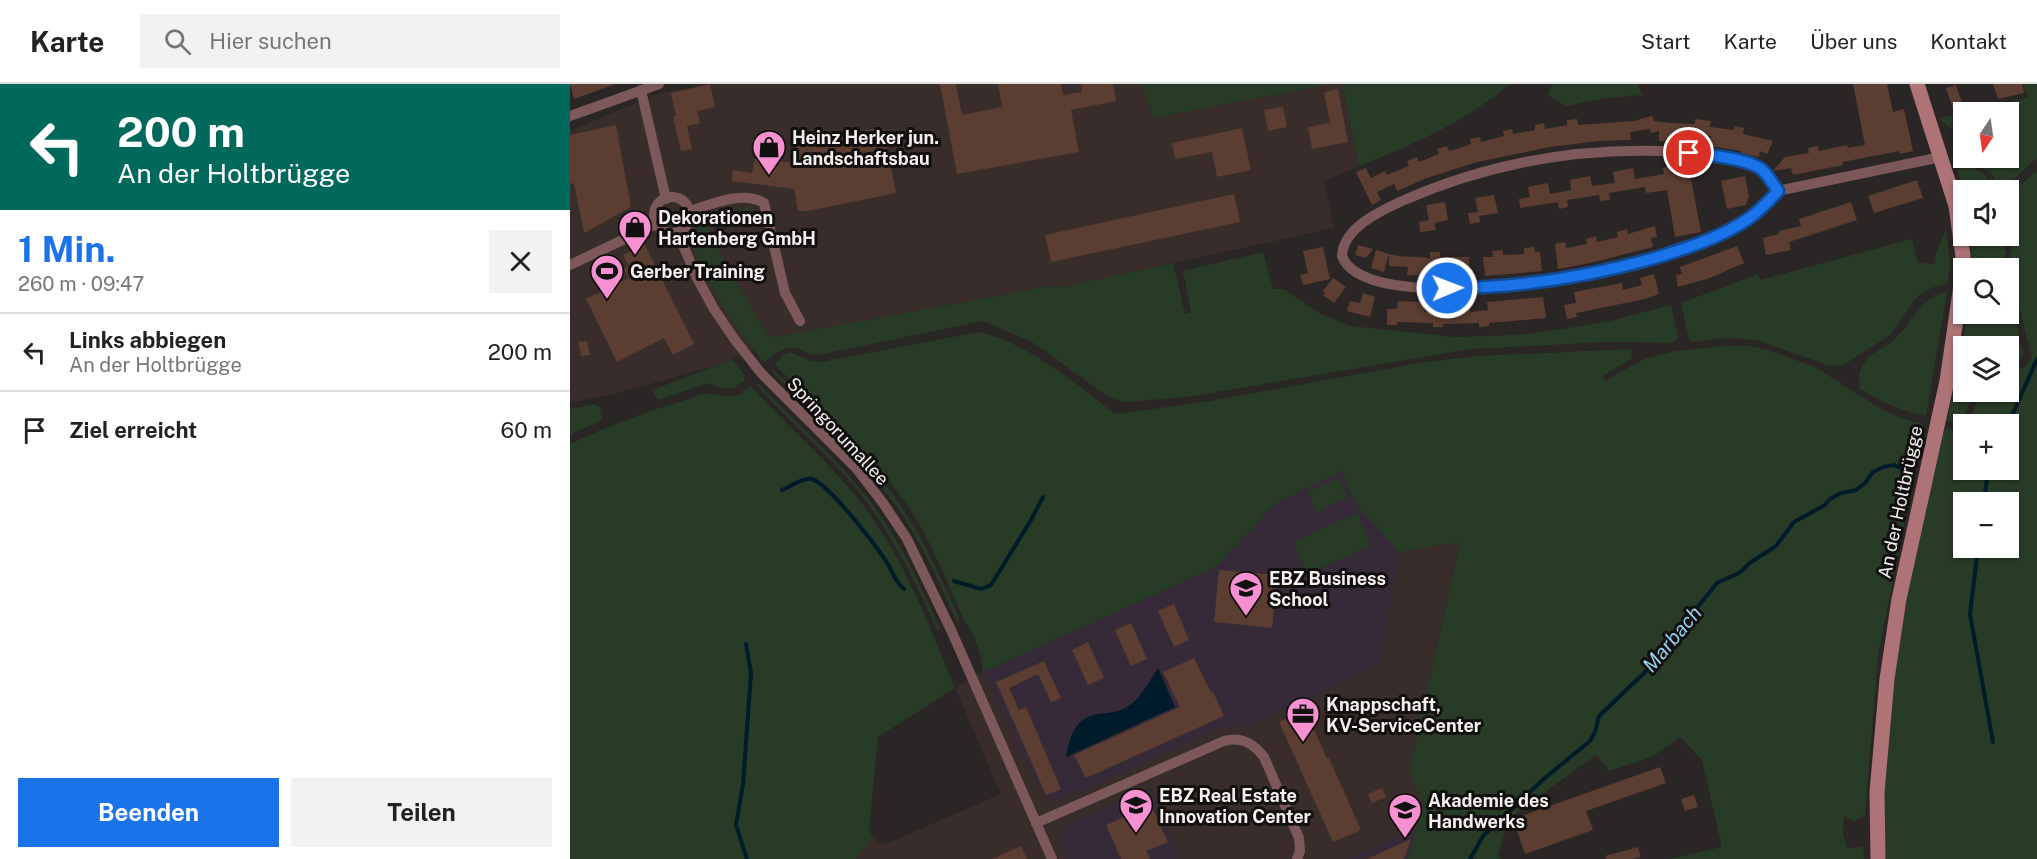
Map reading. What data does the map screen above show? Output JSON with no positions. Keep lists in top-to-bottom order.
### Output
{
  "streets": {
    "street": ["Springorumallee", "An der Holtbrügge"]
  },
  "water": ["Marbach"],
  "places": {
    "shop": ["Heinz Herker jun. Landschaftsbau", "Dekorationen Hartenberg GmbH"],
    "sports": ["Gerber Training"],
    "school or university": ["EBZ Business School", "EBZ Real Estate Innovation Center", "Akademie des Handwerks"],
    "office": ["Knappschaft, KV-ServiceCenter"]
  },
  "north": "bottom",
  "page": {
    "header": "Karte",
    "search": "Hier suchen",
    "nav": [
      "Start",
      "Karte",
      "Über uns",
      "Kontakt"
    ],
    "turn": ["200 m", "An der Holtbrügge"],
    "map_buttons": ["+", "−"],
    "heading": ["1 Min.", "260 m · 09:47"],
    "list": [
      {
        "name": "Links abbiegen",
        "note": "An der Holtbrügge",
        "value": "200 m"
      },
      {
        "name": "Ziel erreicht",
        "value": "60 m"
      }
    ],
    "buttons": ["Beenden", "Teilen"]
  }
}
